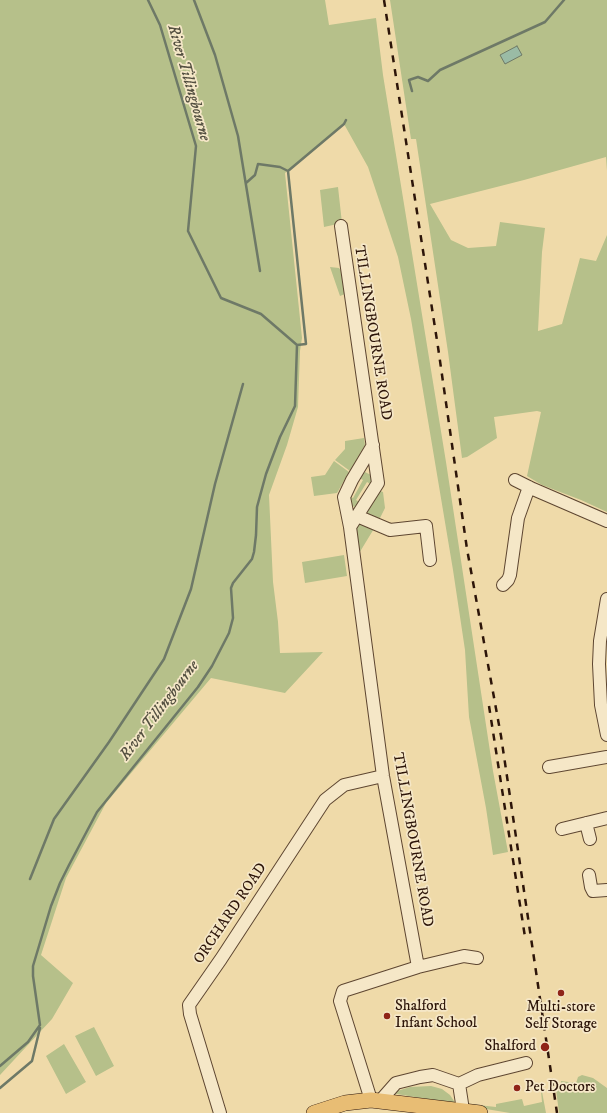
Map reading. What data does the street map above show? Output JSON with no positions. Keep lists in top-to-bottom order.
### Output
{
  "streets": {
    "street": ["TILLINGBOURNE ROAD", "ORCHARD ROAD"]
  },
  "crossings": [
    ["TILLINGBOURNE ROAD", "ORCHARD ROAD"]
  ],
  "water": ["River Tillingbourne"],
  "places": [
    "Multi-store Self Storage",
    "Shalford Infant School",
    "Shalford",
    "Pet Doctors"
  ]
}
